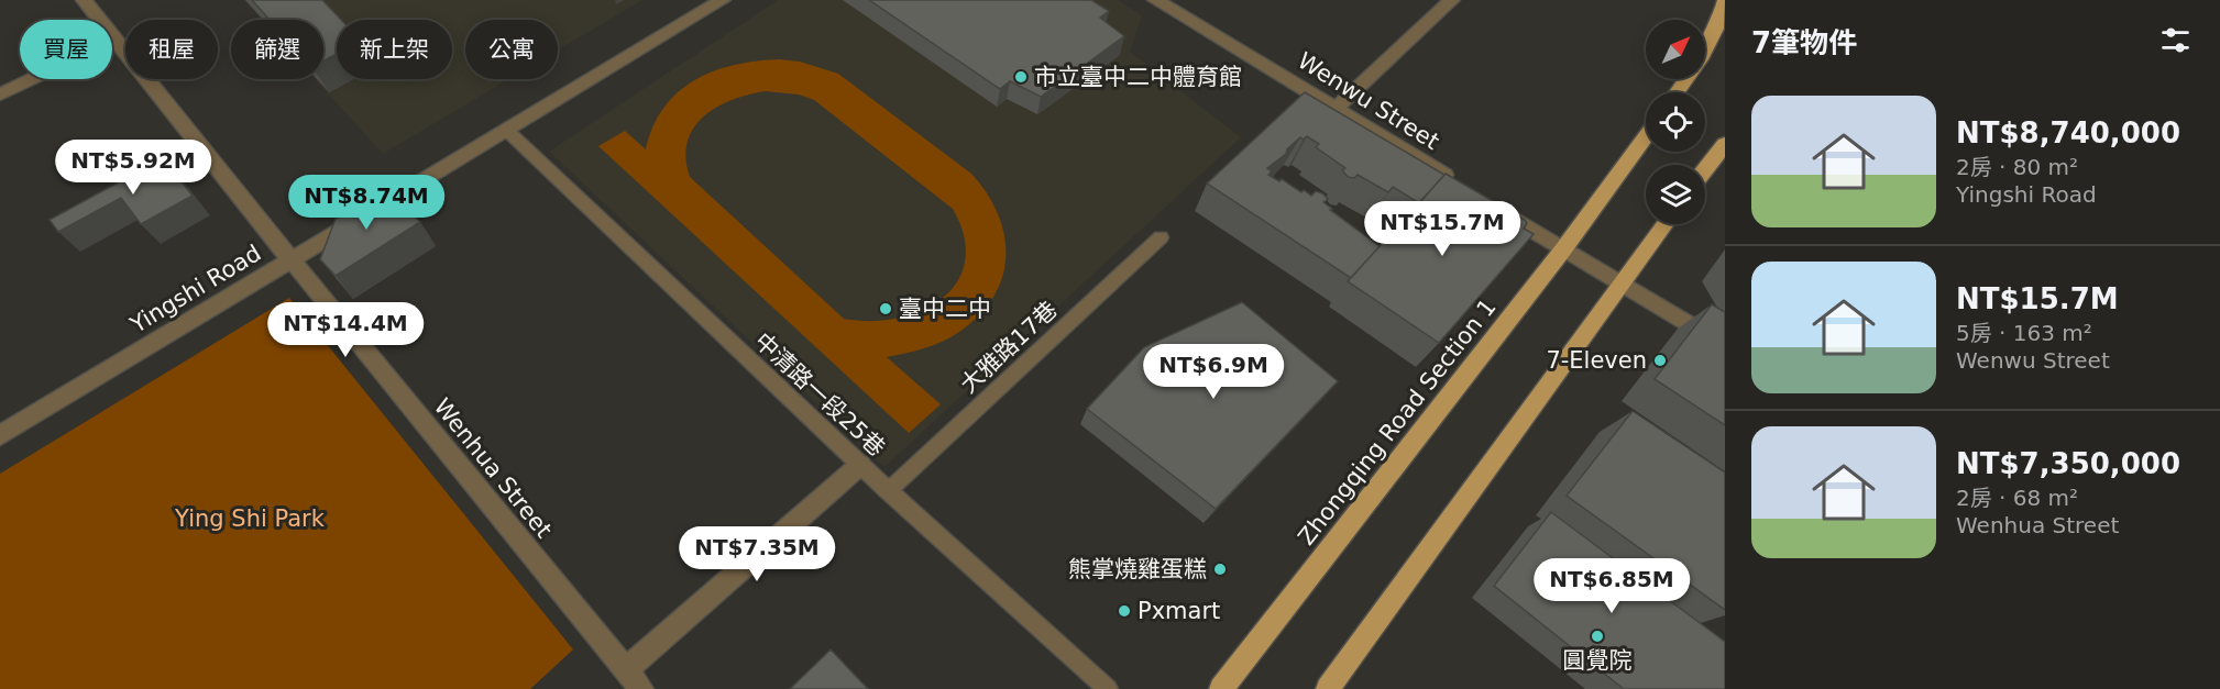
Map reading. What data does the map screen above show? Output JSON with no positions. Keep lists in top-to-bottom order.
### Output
{
  "streets": {
    "main road": ["Zhongqing Road Section 1"],
    "street": ["Wenwu Street", "Yingshi Road", "Wenhua Street"],
    "lane": ["大雅路17巷", "中清路一段25巷"]
  },
  "crossings": [
    ["Yingshi Road", "中清路一段25巷"],
    ["Yingshi Road", "Wenhua Street"],
    ["大雅路17巷", "中清路一段25巷"]
  ],
  "parks": ["Ying Shi Park"],
  "places": [
    "市立臺中二中體育館",
    "臺中二中",
    "7-Eleven",
    "熊掌燒雞蛋糕",
    "Pxmart",
    "圓覺院"
  ],
  "north": "top right",
  "page": {
    "heading": "7筆物件",
    "chip": [
      "買屋",
      "租屋",
      "篩選",
      "新上架",
      "公寓"
    ],
    "list": [
      {
        "name": "NT$8,740,000",
        "note": "2房 · 80 m² · Yingshi Road"
      },
      {
        "name": "NT$15.7M",
        "note": "5房 · 163 m² · Wenwu Street"
      },
      {
        "name": "NT$7,350,000",
        "note": "2房 · 68 m² · Wenhua Street"
      }
    ],
    "price": [
      "NT$5.92M",
      "NT$8.74M",
      "NT$15.7M",
      "NT$14.4M",
      "NT$6.9M",
      "NT$7.35M",
      "NT$6.85M"
    ]
  }
}
